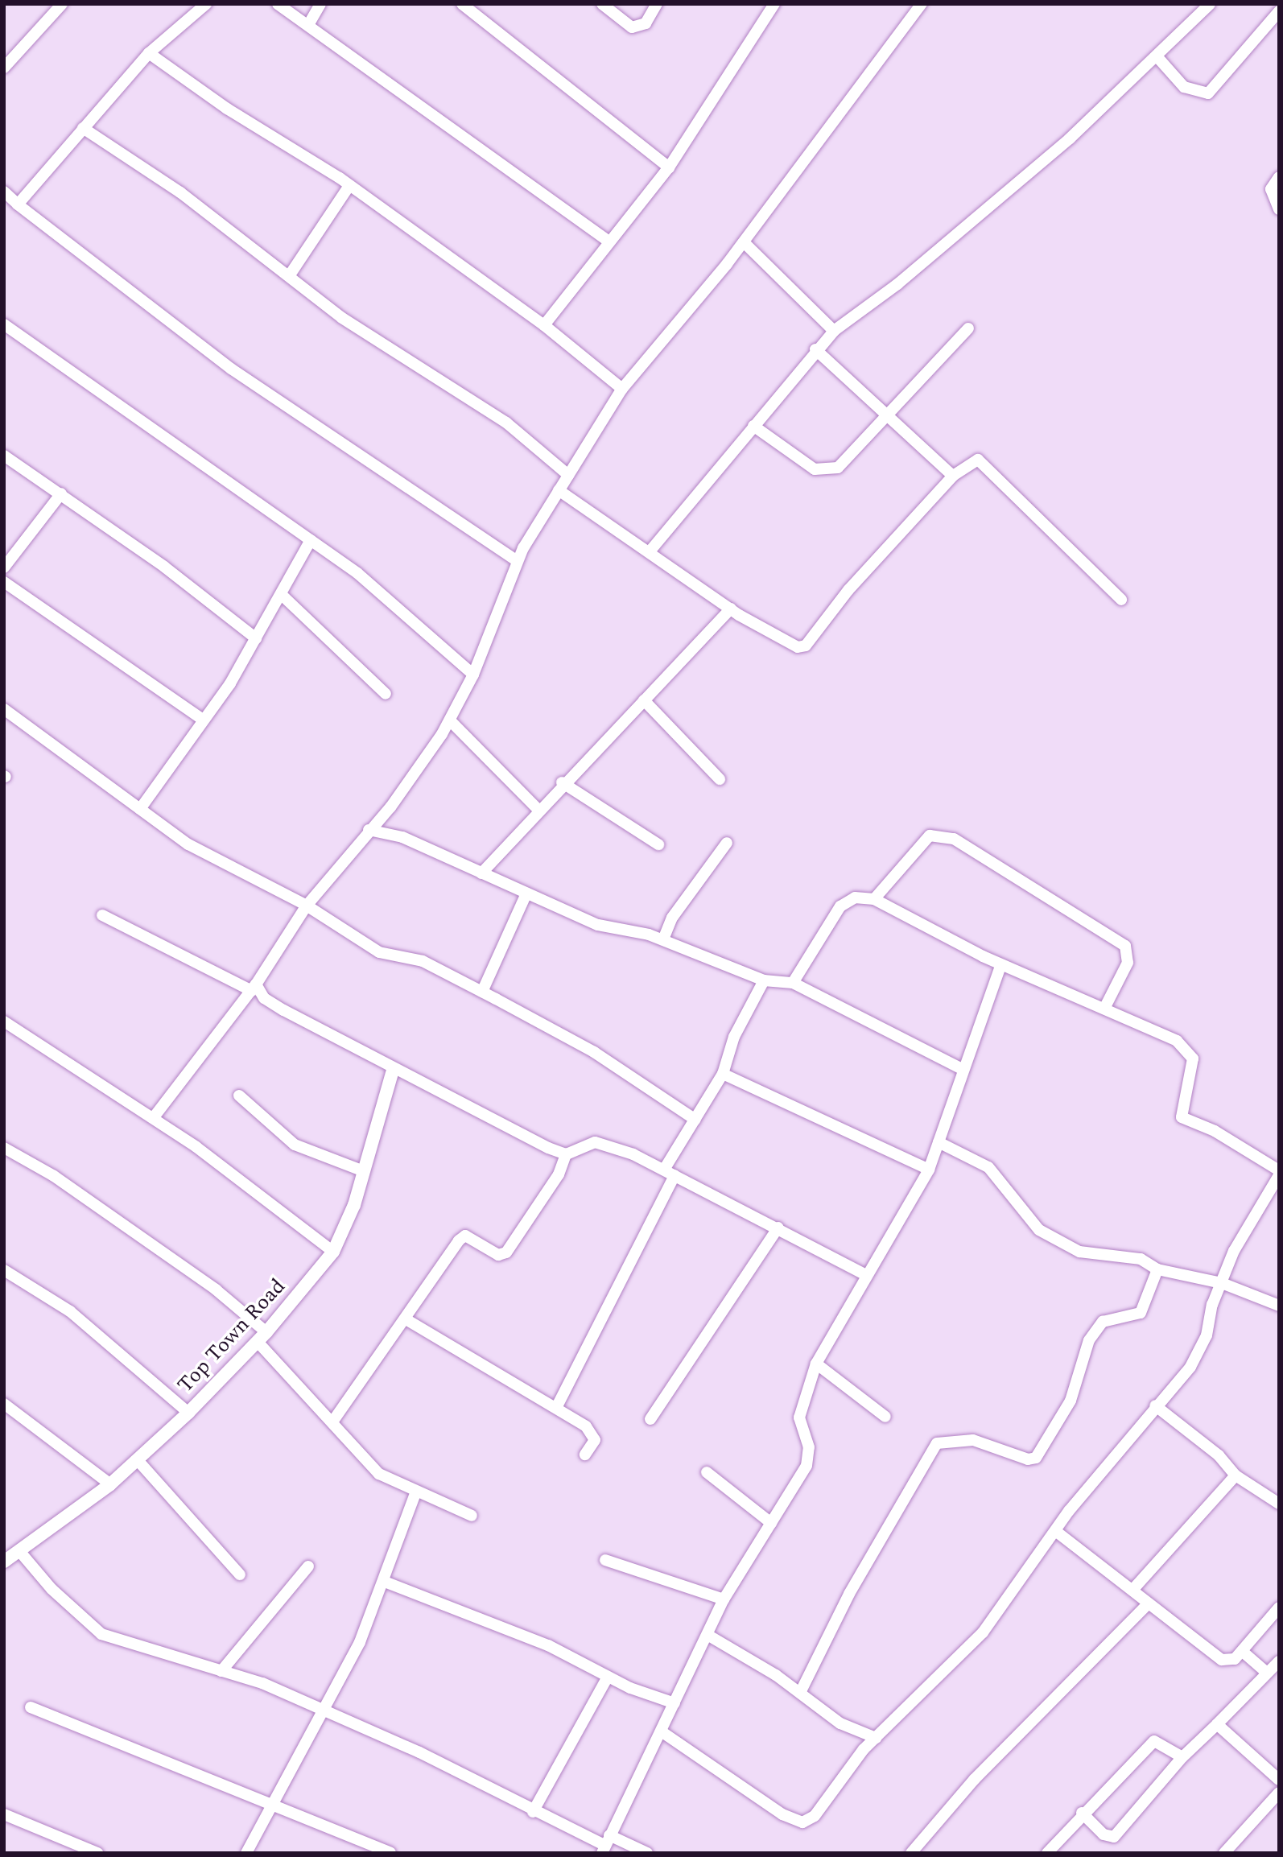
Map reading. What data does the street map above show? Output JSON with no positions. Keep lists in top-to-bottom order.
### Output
{
  "streets": {
    "street": ["Top Town Road"]
  }
}
